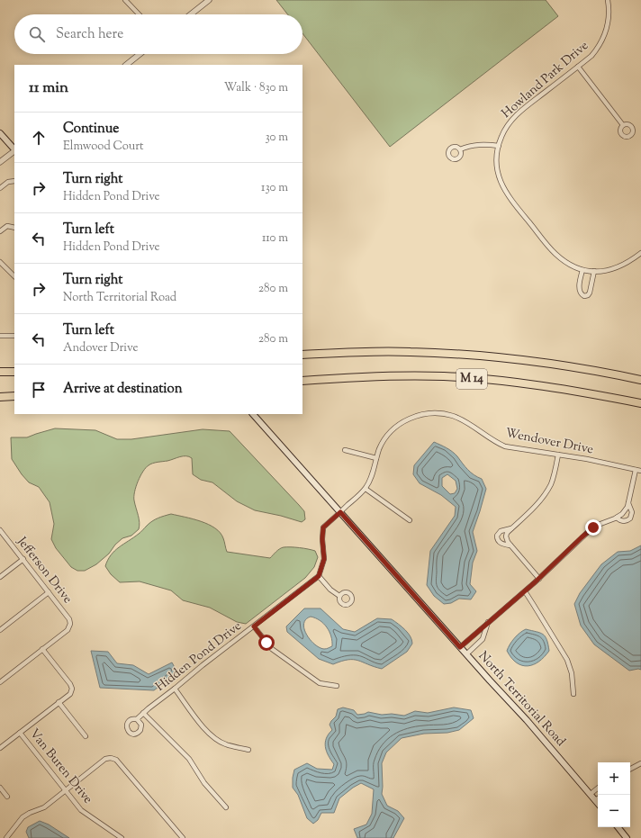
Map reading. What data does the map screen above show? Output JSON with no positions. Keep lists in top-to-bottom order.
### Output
{
  "streets": {
    "highway": ["M 14"],
    "main road": ["North Territorial Road"],
    "street": [
      "Howland Park Drive",
      "Wendover Drive",
      "Jefferson Drive",
      "Hidden Pond Drive",
      "Van Buren Drive"
    ]
  },
  "crossings": [
    ["Wendover Drive", "North Territorial Road"]
  ],
  "page": {
    "search": "Search here",
    "heading": ["11 min", "Walk · 830 m"],
    "list": [
      ["Continue", "Elmwood Court", "30 m"],
      ["Turn right", "Hidden Pond Drive", "130 m"],
      ["Turn left", "Hidden Pond Drive", "110 m"],
      ["Turn right", "North Territorial Road", "280 m"],
      ["Turn left", "Andover Drive", "280 m"],
      "Arrive at destination"
    ],
    "map_buttons": ["+", "−"]
  }
}
